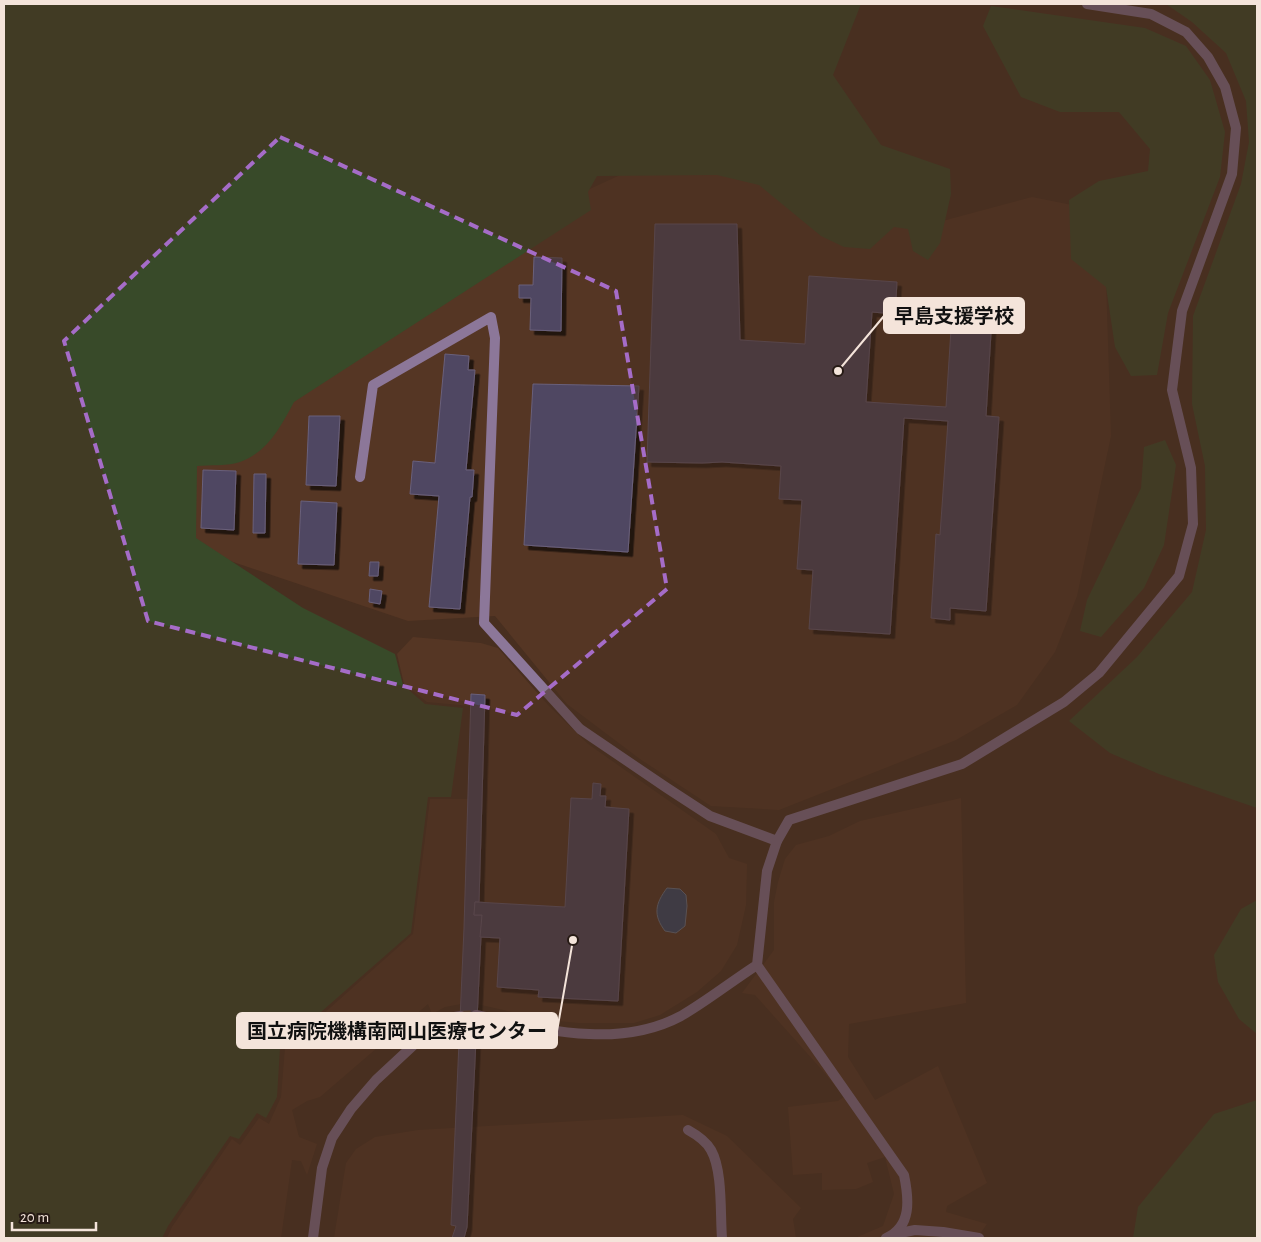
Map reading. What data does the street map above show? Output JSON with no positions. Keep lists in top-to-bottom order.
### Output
{
  "places": ["早島支援学校", "国立病院機構南岡山医療センター"],
  "scale_bar": "20 m"
}
